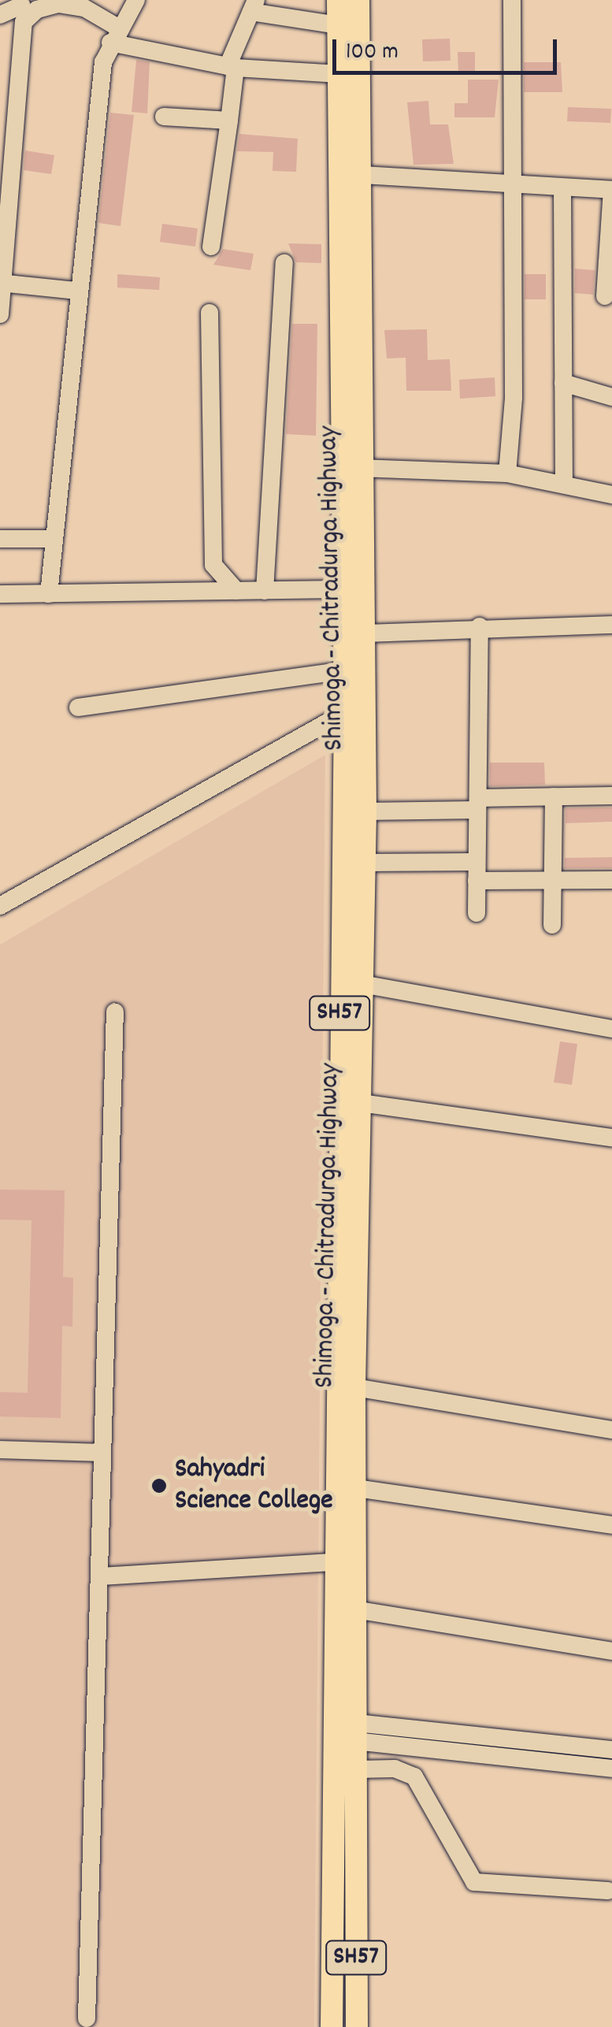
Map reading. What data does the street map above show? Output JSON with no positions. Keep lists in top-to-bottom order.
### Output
{
  "streets": {
    "main road": ["Shimoga - Chitradurga Highway", "SH57"]
  },
  "places": ["Sahyadri Science College"],
  "scale_bar": "100 m"
}
